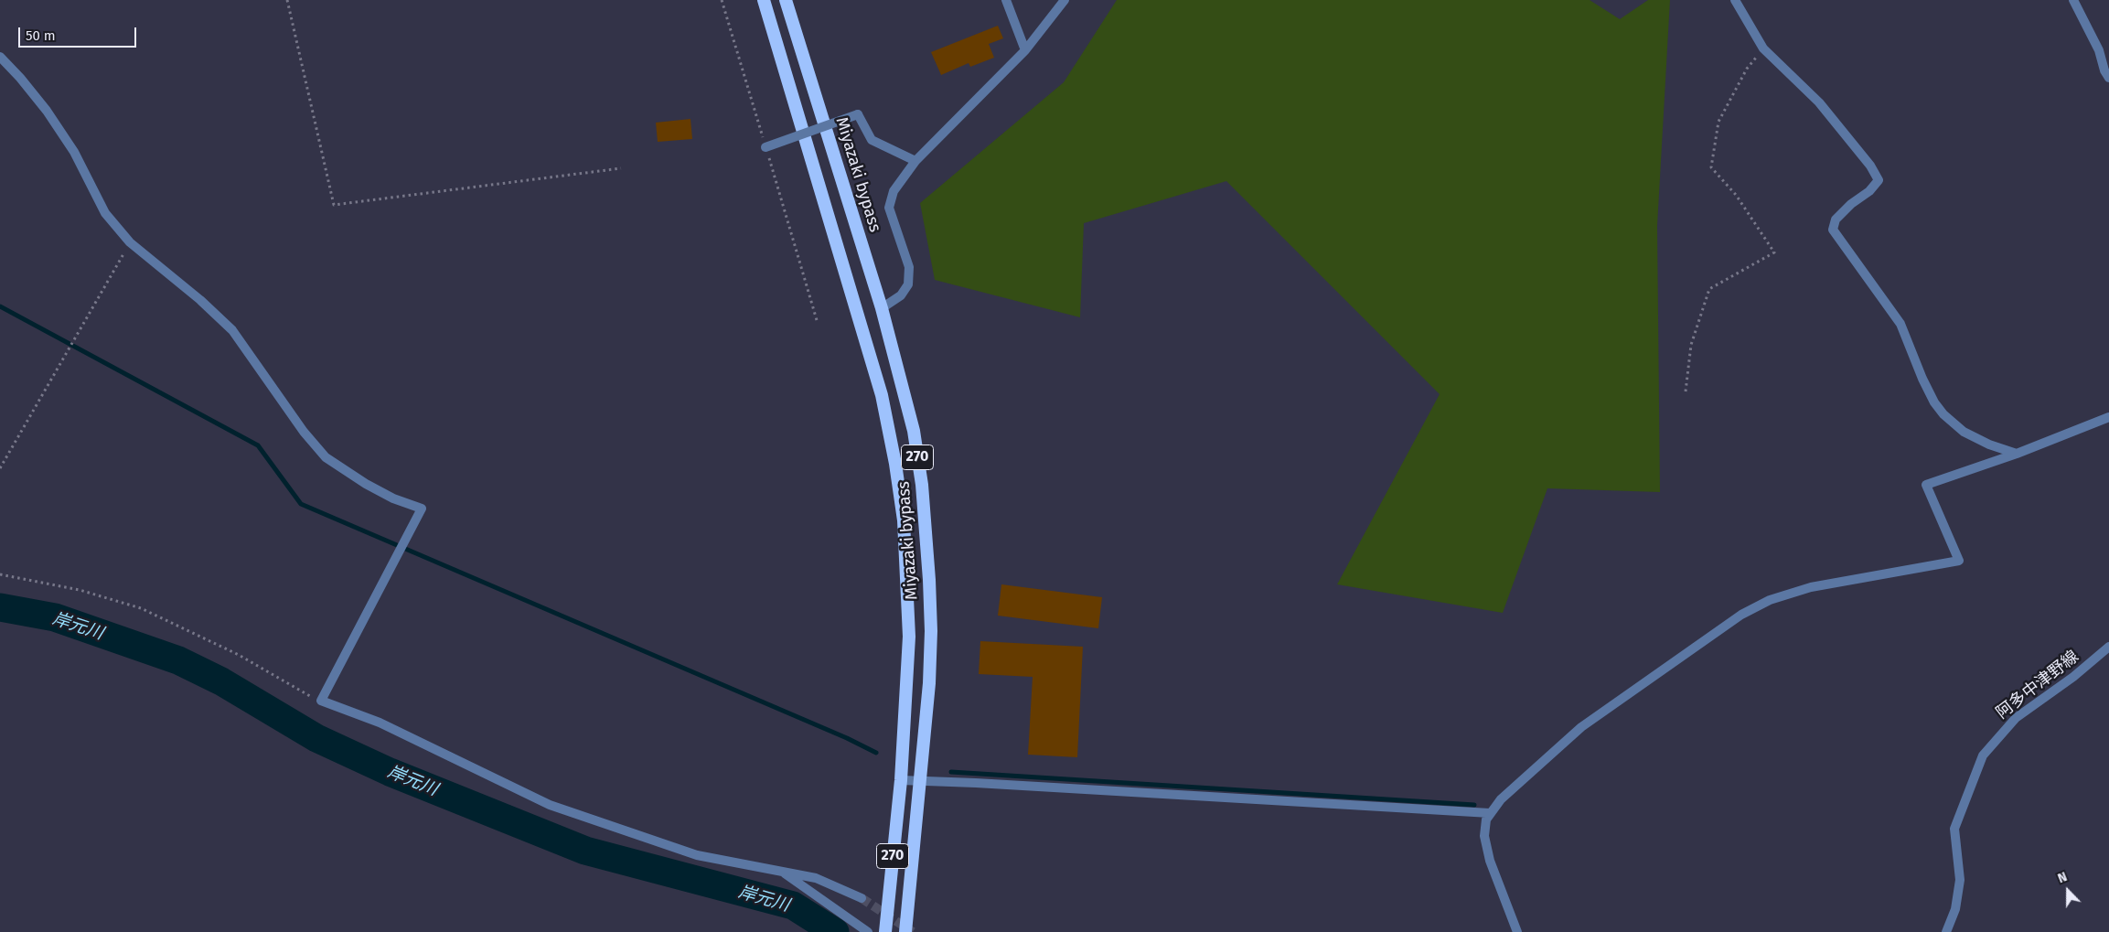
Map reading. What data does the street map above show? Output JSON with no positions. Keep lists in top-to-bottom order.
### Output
{
  "streets": {
    "highway": ["Miyazaki bypass", "270"],
    "street": ["阿多中津野線"]
  },
  "water": ["岸元川"],
  "scale_bar": "50 m",
  "north": "top"
}
